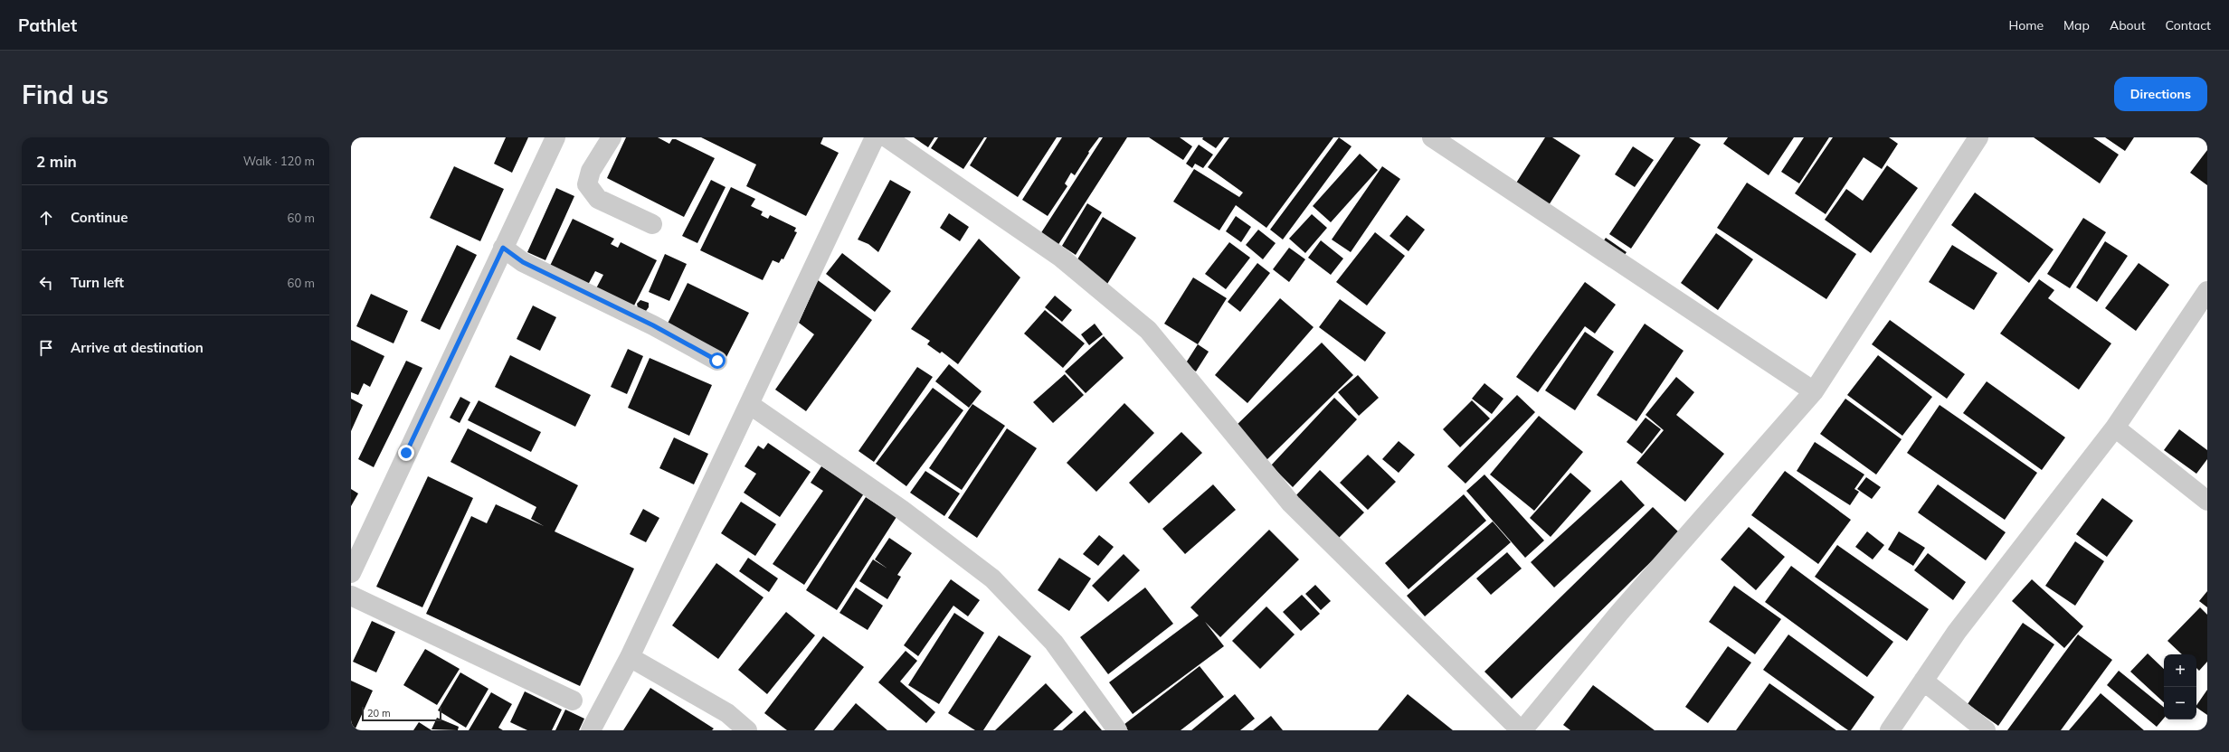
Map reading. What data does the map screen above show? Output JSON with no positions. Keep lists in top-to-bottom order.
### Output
{
  "scale_bar": "20 m",
  "page": {
    "header": "Pathlet",
    "nav": [
      "Home",
      "Map",
      "About",
      "Contact"
    ],
    "buttons": "Directions",
    "title": "Find us",
    "heading": ["2 min", "Walk · 120 m"],
    "list": [
      ["Continue", "60 m"],
      ["Turn left", "60 m"],
      "Arrive at destination"
    ],
    "map_buttons": ["+", "−"],
    "scale": "20 m"
  }
}
